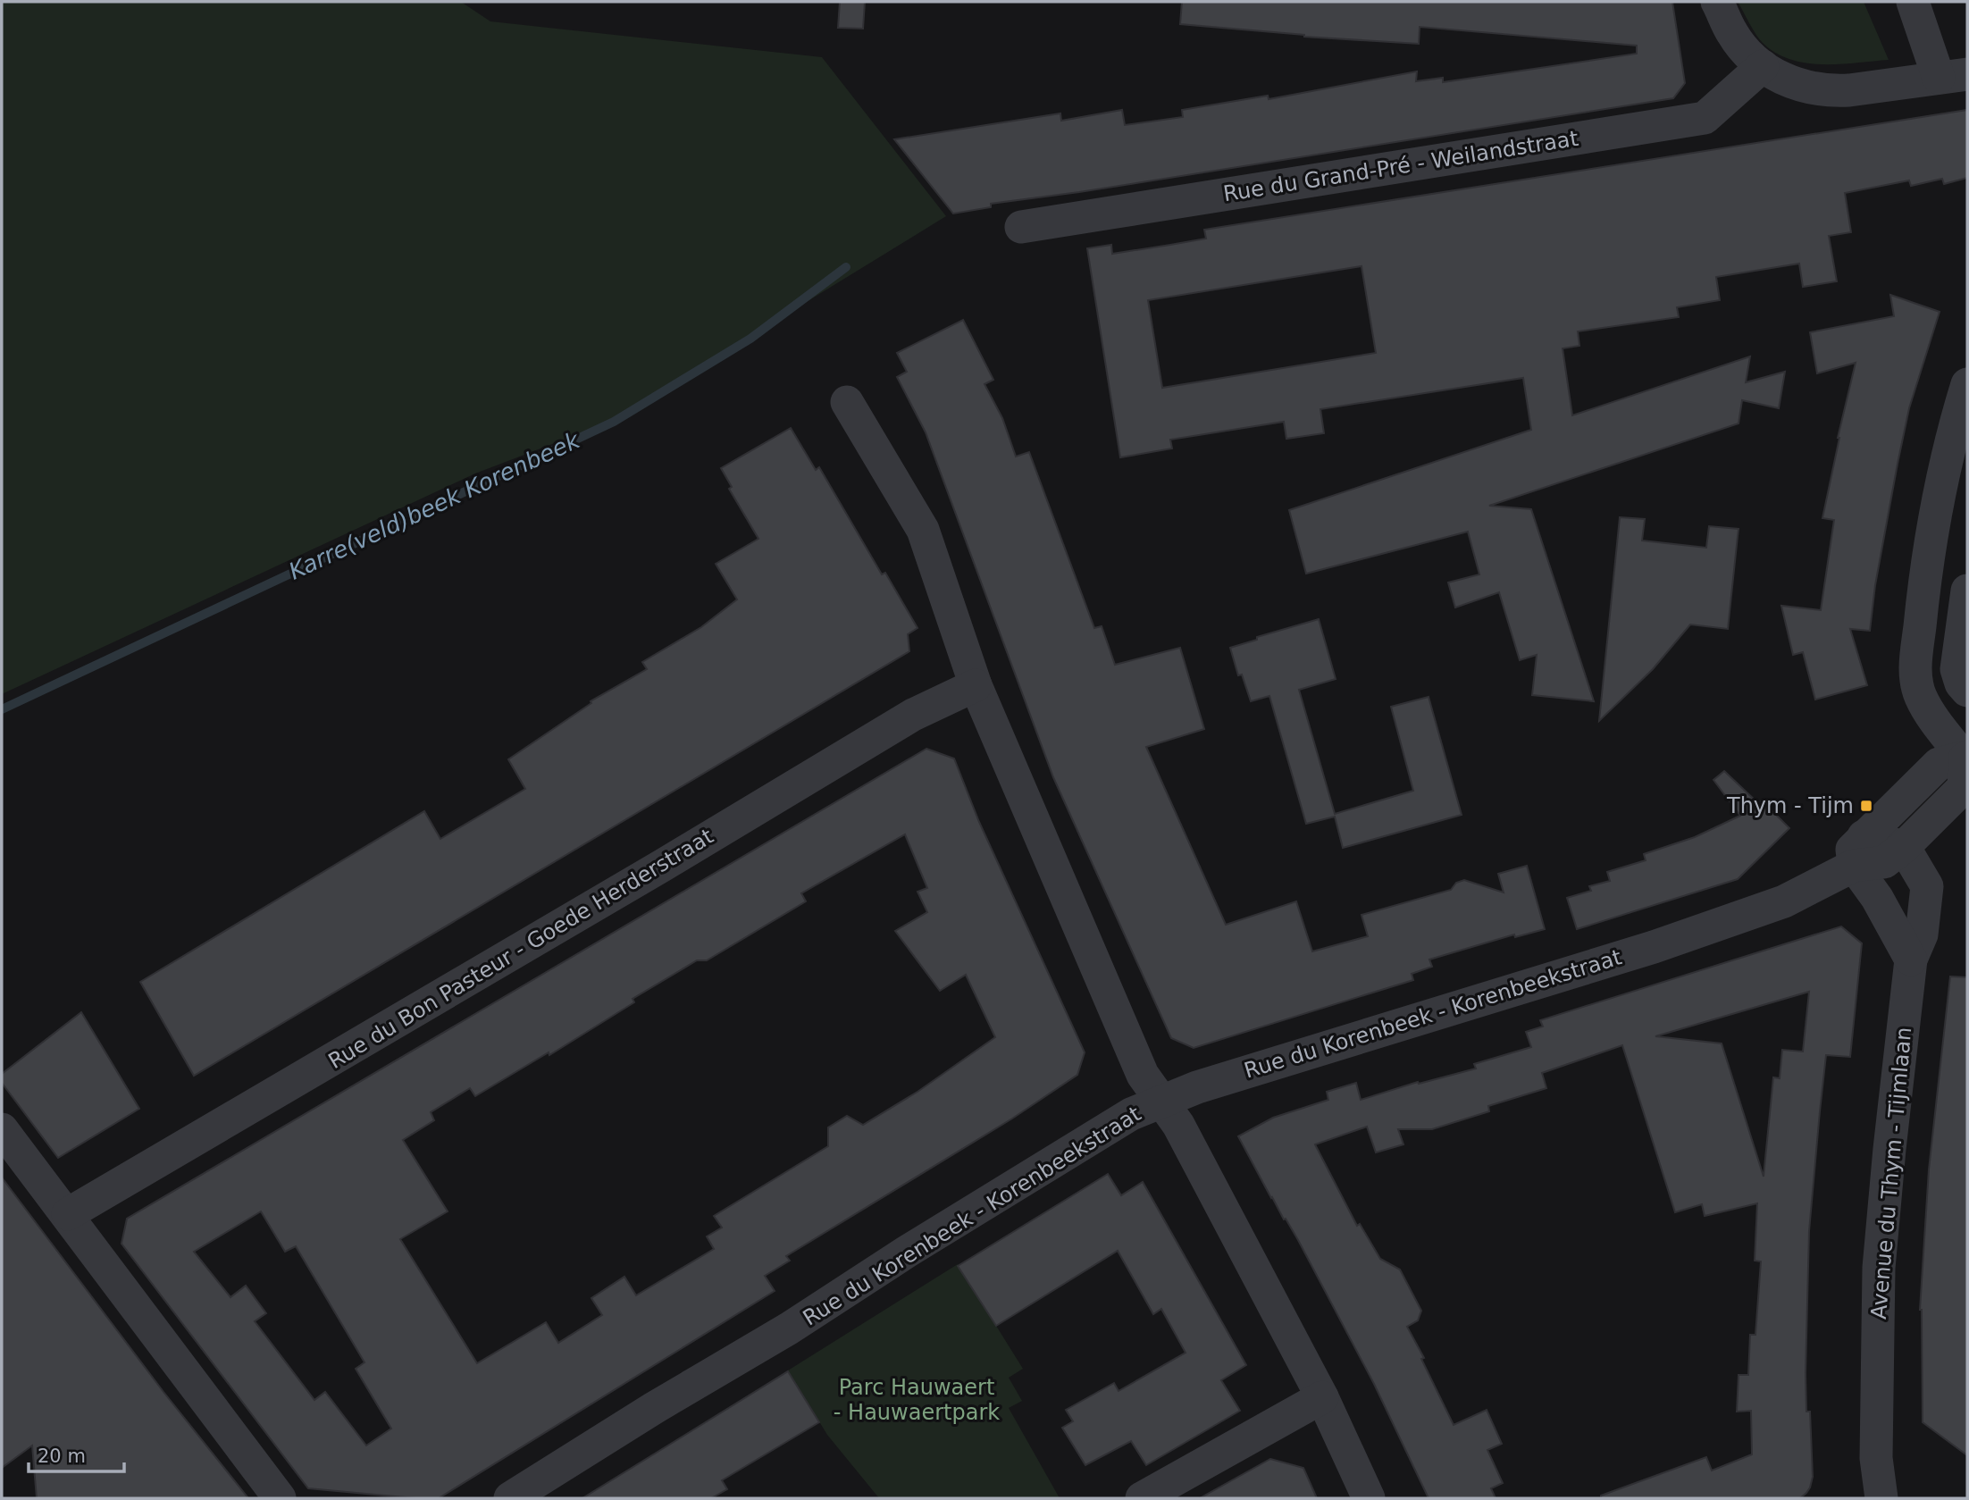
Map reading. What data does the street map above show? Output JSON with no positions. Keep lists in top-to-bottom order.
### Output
{
  "streets": {
    "street": [
      "Rue du Grand-Pré - Weilandstraat",
      "Rue du Bon Pasteur - Goede Herderstraat",
      "Rue du Korenbeek - Korenbeekstraat",
      "Avenue du Thym - Tijmlaan"
    ]
  },
  "water": ["Karre(veld)beek Korenbeek"],
  "parks": ["Parc Hauwaert - Hauwaertpark"],
  "places": {
    "transit": ["Thym - Tijm"]
  },
  "scale_bar": "20 m"
}
